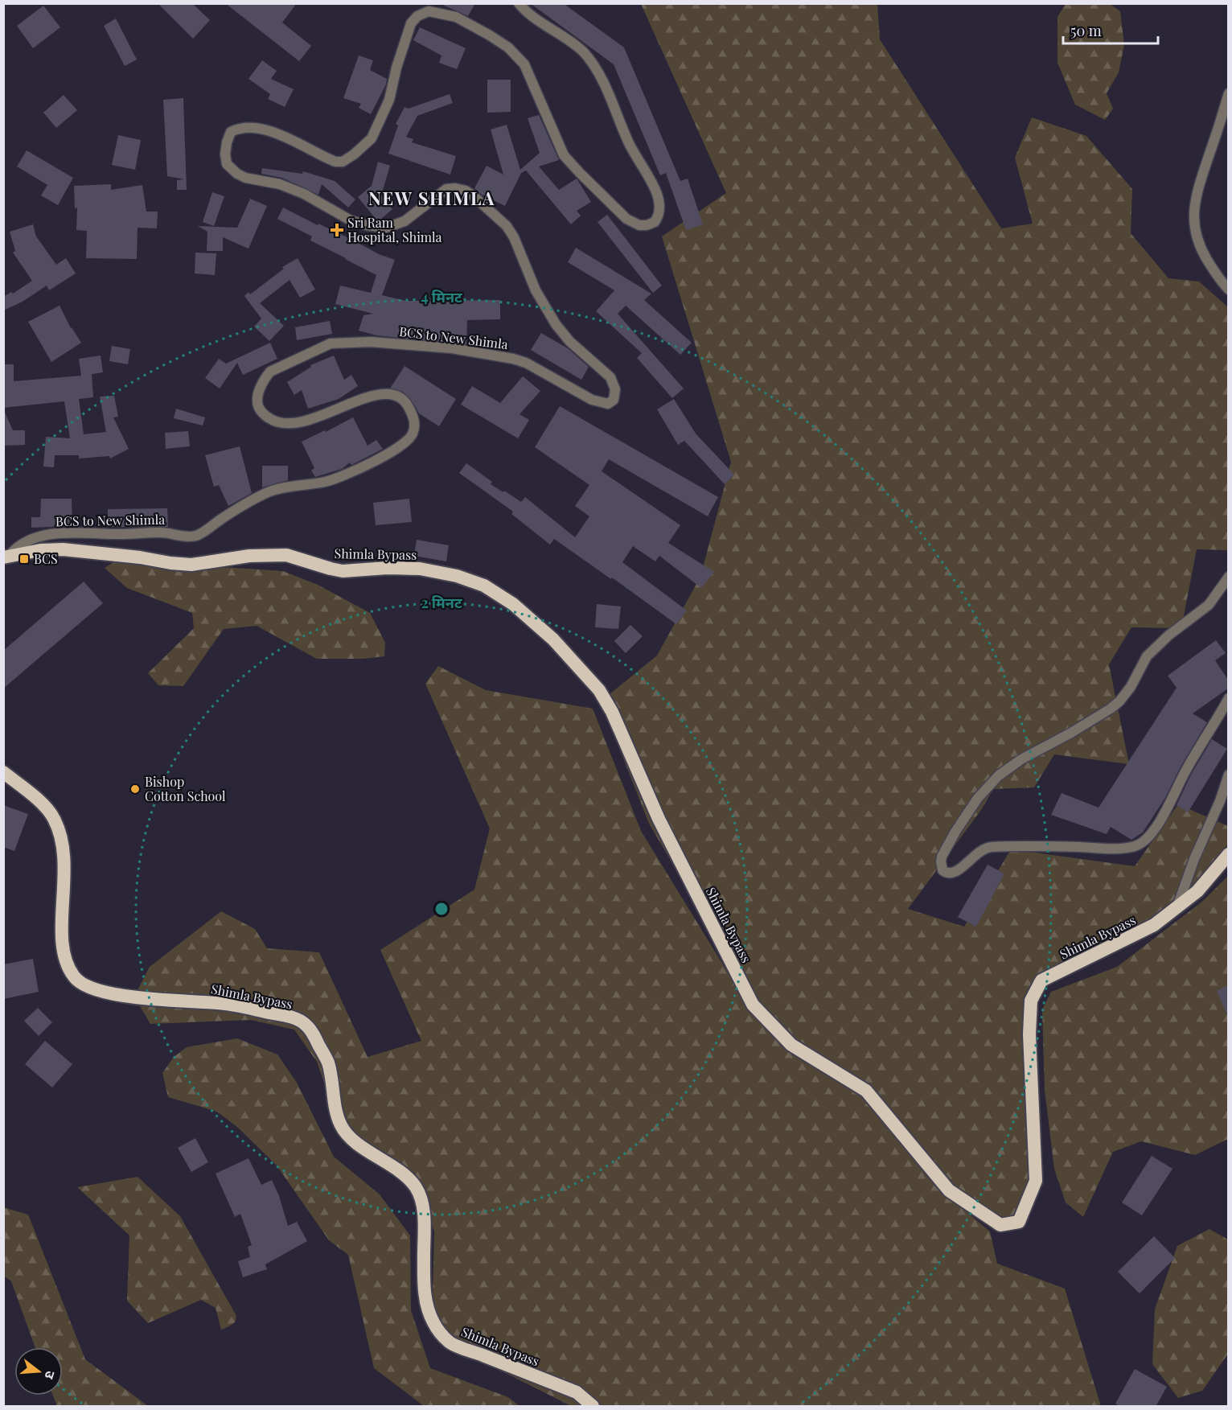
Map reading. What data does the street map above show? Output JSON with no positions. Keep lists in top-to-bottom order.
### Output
{
  "streets": {
    "highway": ["Shimla Bypass"],
    "street": ["BCS to New Shimla"]
  },
  "crossings": [
    ["BCS to New Shimla", "Shimla Bypass"]
  ],
  "districts": ["NEW SHIMLA"],
  "places": {
    "health": ["Sri Ram Hospital, Shimla"],
    "transit": ["BCS"],
    "other": ["Bishop Cotton School"]
  },
  "scale_bar": "50 m",
  "north": "right",
  "rings": ["4 मिनट", "2 मिनट"]
}
